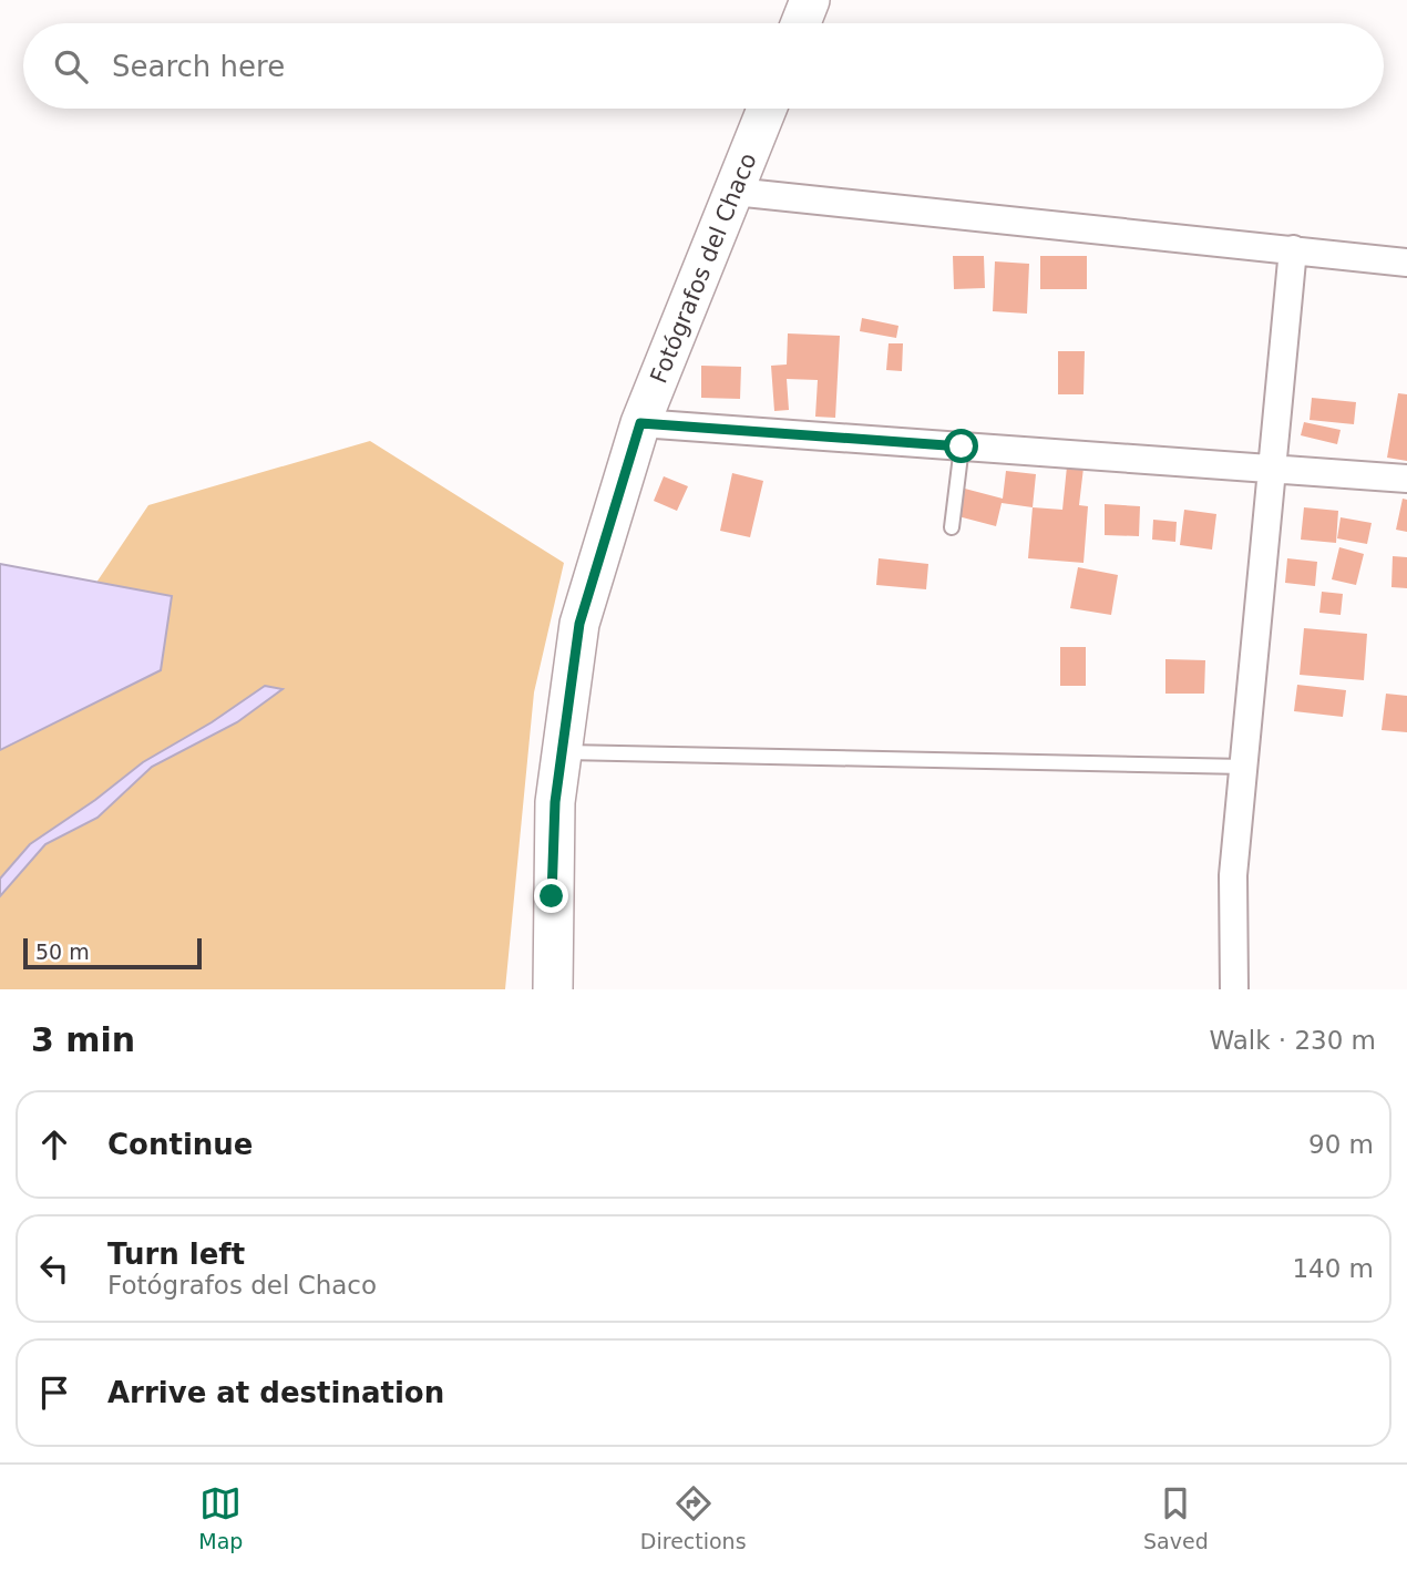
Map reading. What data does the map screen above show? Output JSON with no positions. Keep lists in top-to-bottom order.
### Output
{
  "streets": {
    "street": ["Fotógrafos del Chaco"]
  },
  "scale_bar": "50 m",
  "page": {
    "search": "Search here",
    "scale": "50 m",
    "heading": ["3 min", "Walk · 230 m"],
    "list": [
      ["Continue", "90 m"],
      ["Turn left", "Fotógrafos del Chaco", "140 m"],
      "Arrive at destination"
    ],
    "nav": ["Map", "Directions", "Saved"]
  }
}
